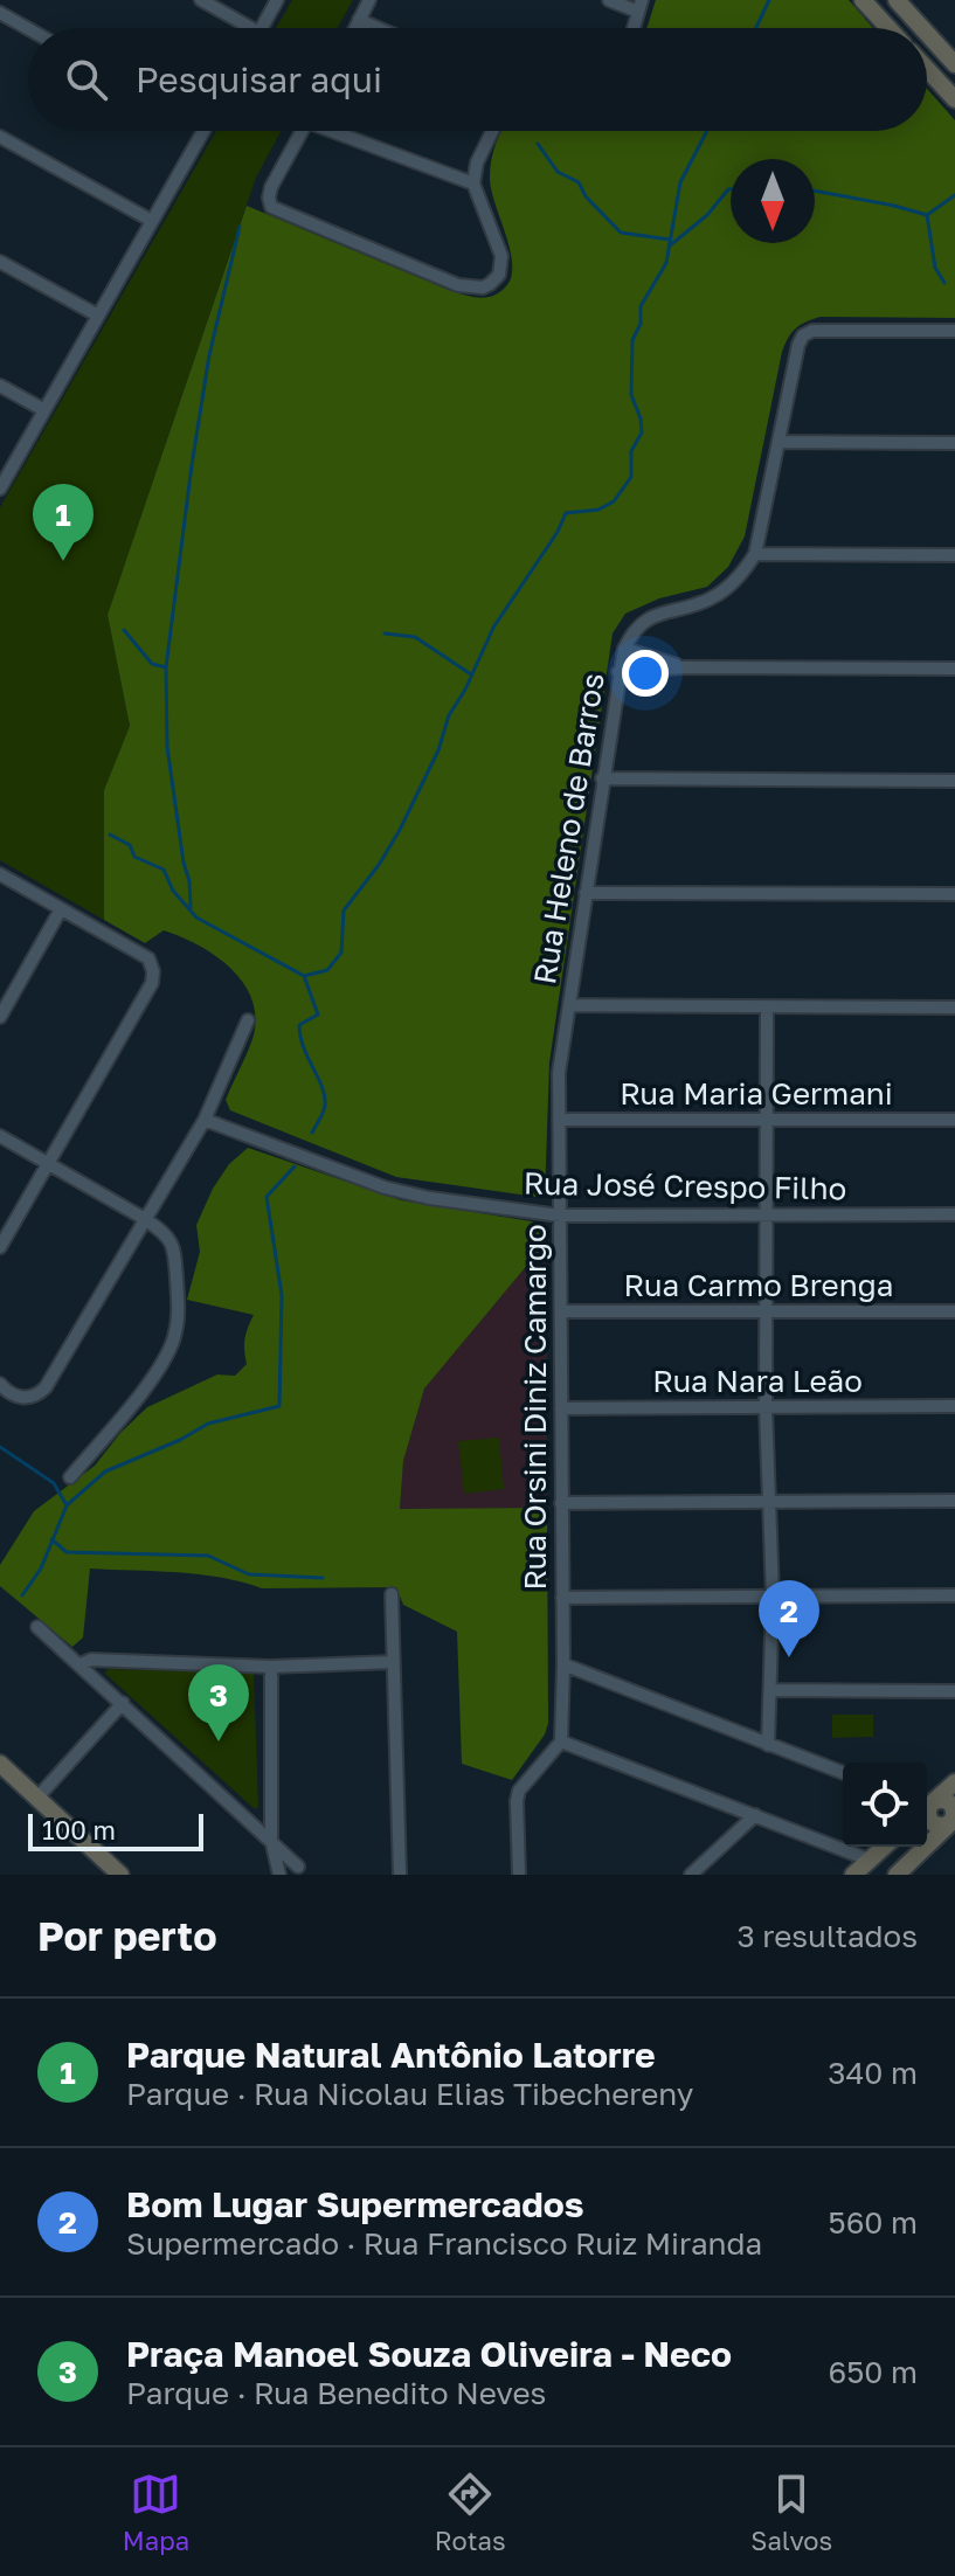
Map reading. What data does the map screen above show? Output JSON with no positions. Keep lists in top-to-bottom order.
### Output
{
  "streets": {
    "street": [
      "Rua Heleno de Barros",
      "Rua Maria Germani",
      "Rua José Crespo Filho",
      "Rua Carmo Brenga",
      "Rua Nara Leão",
      "Rua Orsini Diniz Camargo"
    ]
  },
  "crossings": [
    ["Rua Heleno de Barros", "Rua Orsini Diniz Camargo"],
    ["Rua Maria Germani", "Rua Orsini Diniz Camargo"],
    ["Rua José Crespo Filho", "Rua Orsini Diniz Camargo"],
    ["Rua Carmo Brenga", "Rua Orsini Diniz Camargo"],
    ["Rua Nara Leão", "Rua Orsini Diniz Camargo"]
  ],
  "scale_bar": "100 m",
  "north": "bottom",
  "page": {
    "search": "Pesquisar aqui",
    "pins": ["1", "2", "3"],
    "scale": "100 m",
    "heading": ["Por perto", "3 resultados"],
    "list": [
      {
        "mark": "1",
        "name": "Parque Natural Antônio Latorre",
        "note": "Parque · Rua Nicolau Elias Tibechereny",
        "value": "340 m"
      },
      {
        "mark": "2",
        "name": "Bom Lugar Supermercados",
        "note": "Supermercado · Rua Francisco Ruiz Miranda",
        "value": "560 m"
      },
      {
        "mark": "3",
        "name": "Praça Manoel Souza Oliveira - Neco",
        "note": "Parque · Rua Benedito Neves",
        "value": "650 m"
      }
    ],
    "nav": ["Mapa", "Rotas", "Salvos"]
  }
}
